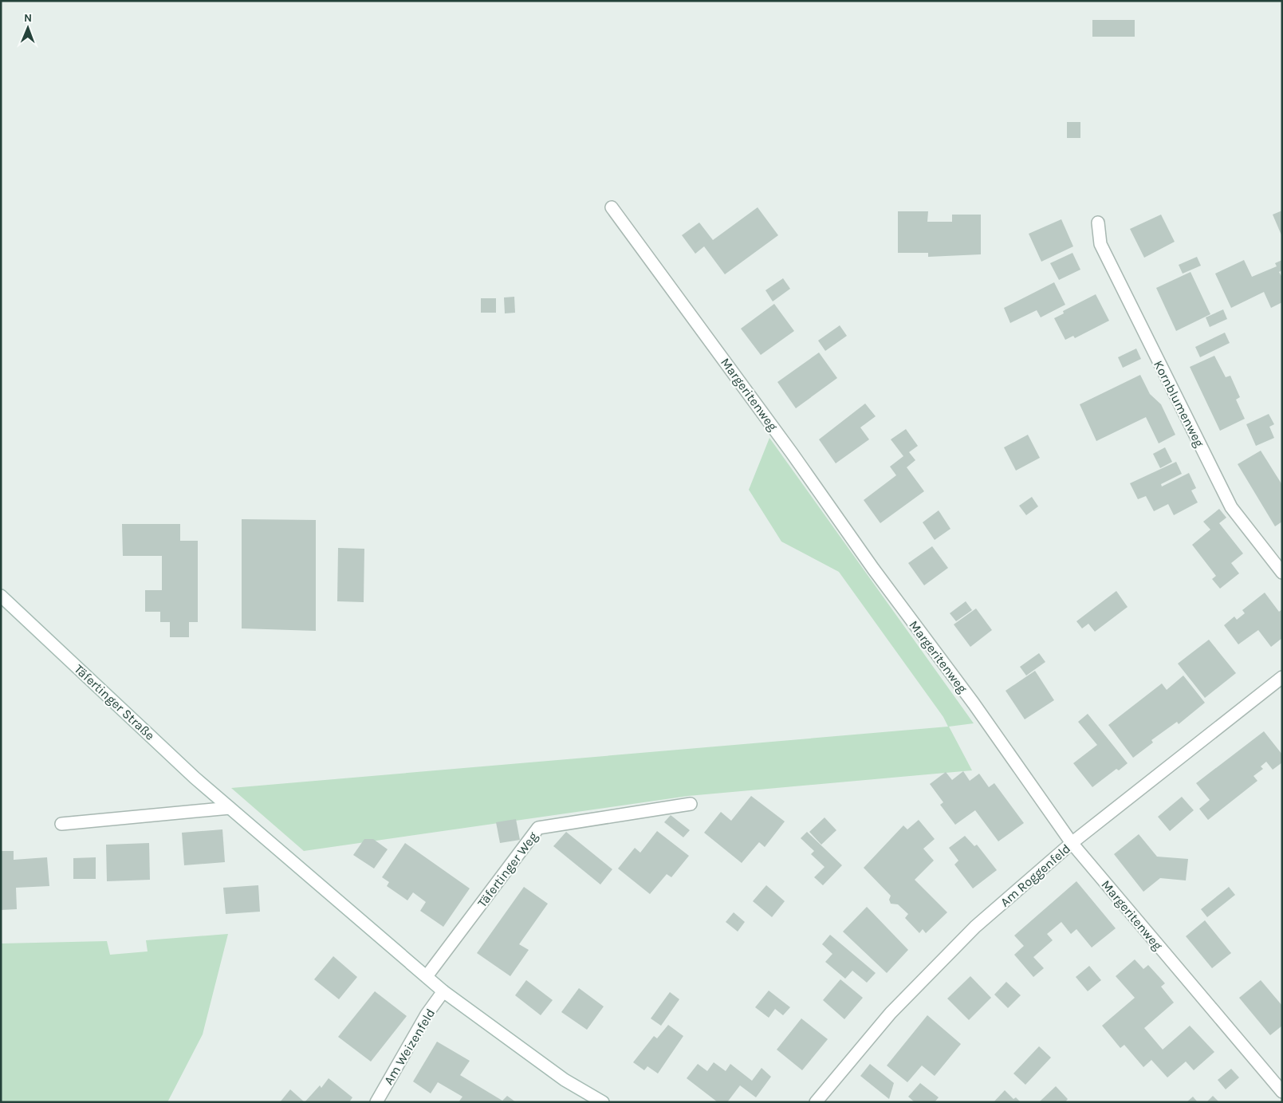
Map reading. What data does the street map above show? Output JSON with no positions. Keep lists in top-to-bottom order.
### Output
{
  "streets": {
    "street": [
      "Margeritenweg",
      "Kornblumenweg",
      "Täfertinger Straße",
      "Täfertinger Weg",
      "Am Roggenfeld",
      "Am Weizenfeld"
    ]
  },
  "crossings": [
    ["Margeritenweg", "Am Roggenfeld"],
    ["Täfertinger Straße", "Täfertinger Weg"]
  ],
  "north": "top"
}
